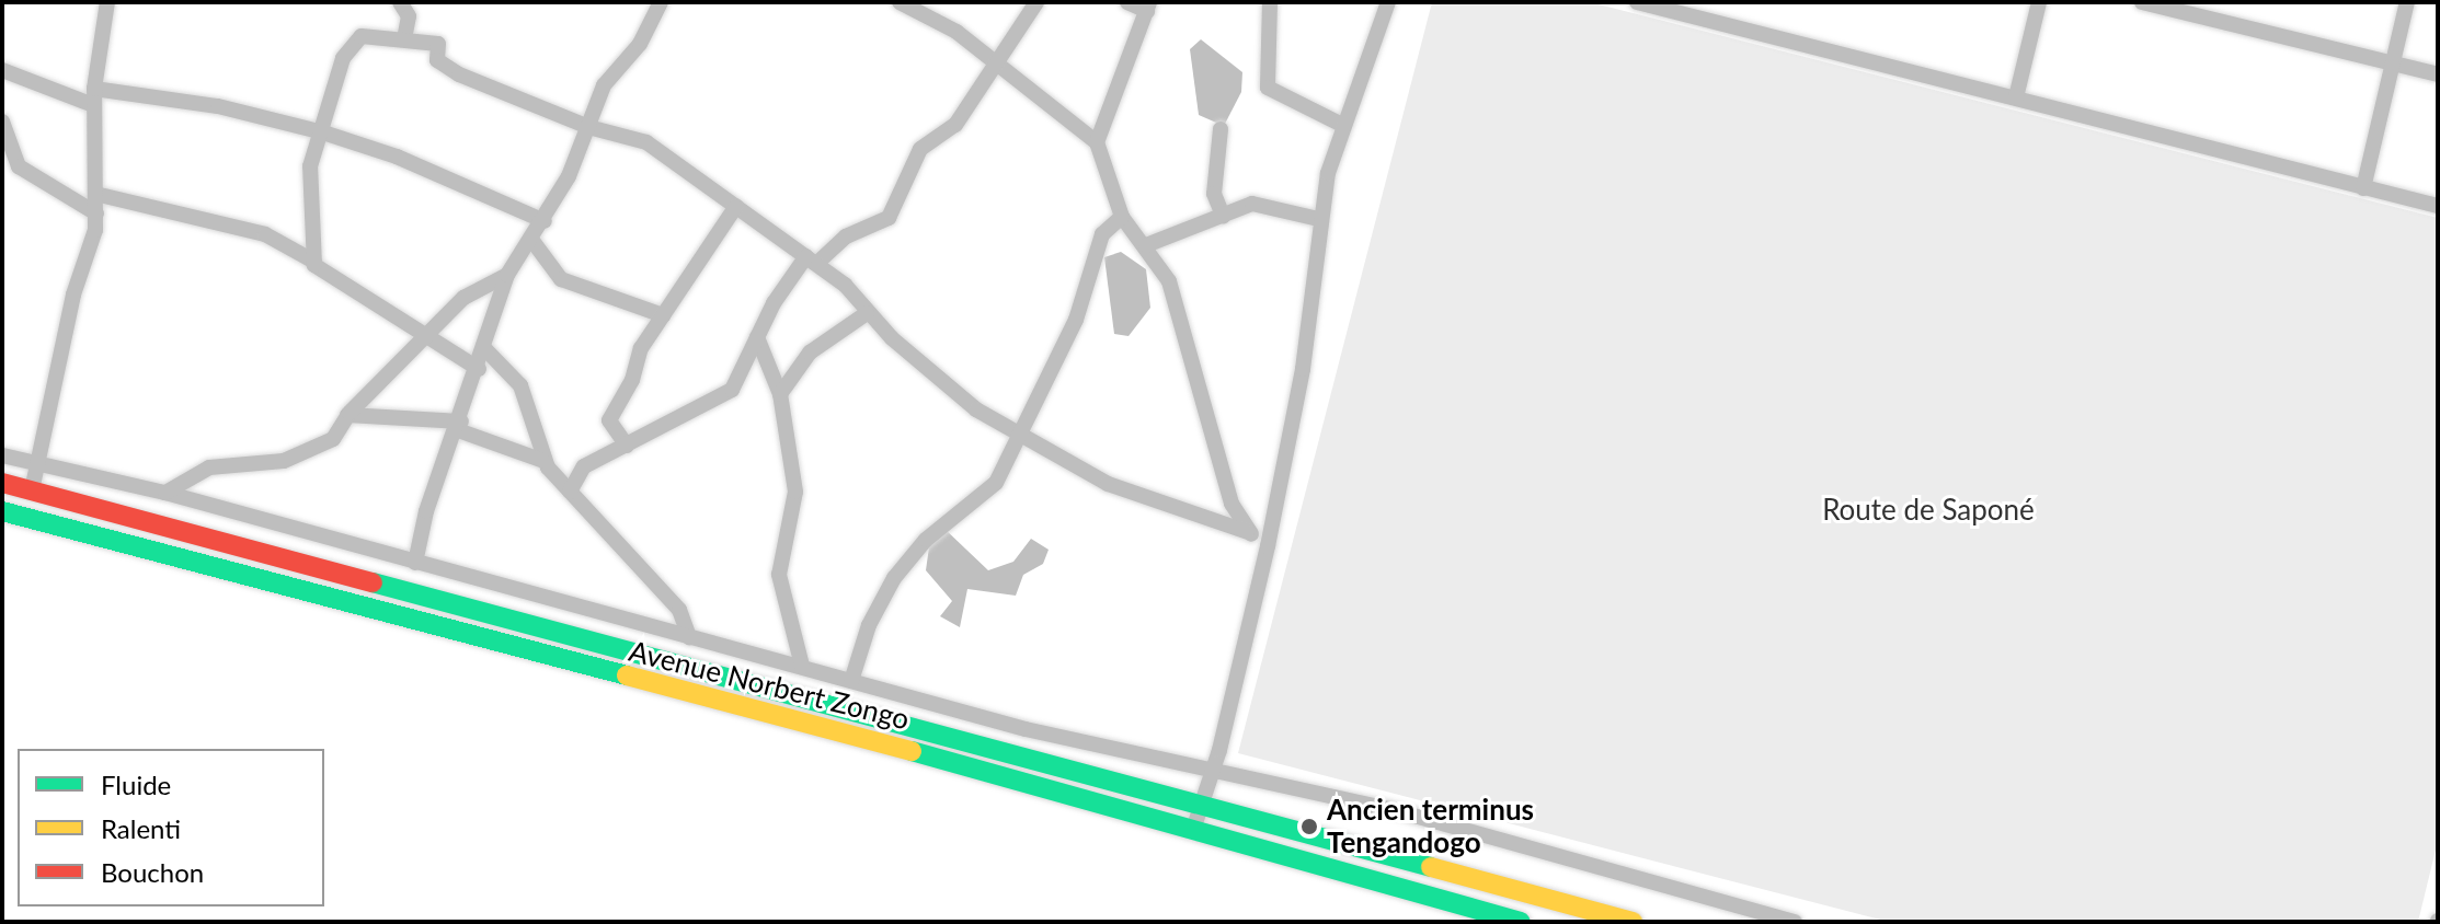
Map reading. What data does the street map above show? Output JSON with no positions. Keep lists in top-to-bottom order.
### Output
{
  "streets": {
    "main road": ["Avenue Norbert Zongo"]
  },
  "parks": ["Route de Saponé"],
  "places": ["Ancien terminus Tengandogo"],
  "legend": ["Fluide", "Ralenti", "Bouchon"]
}
